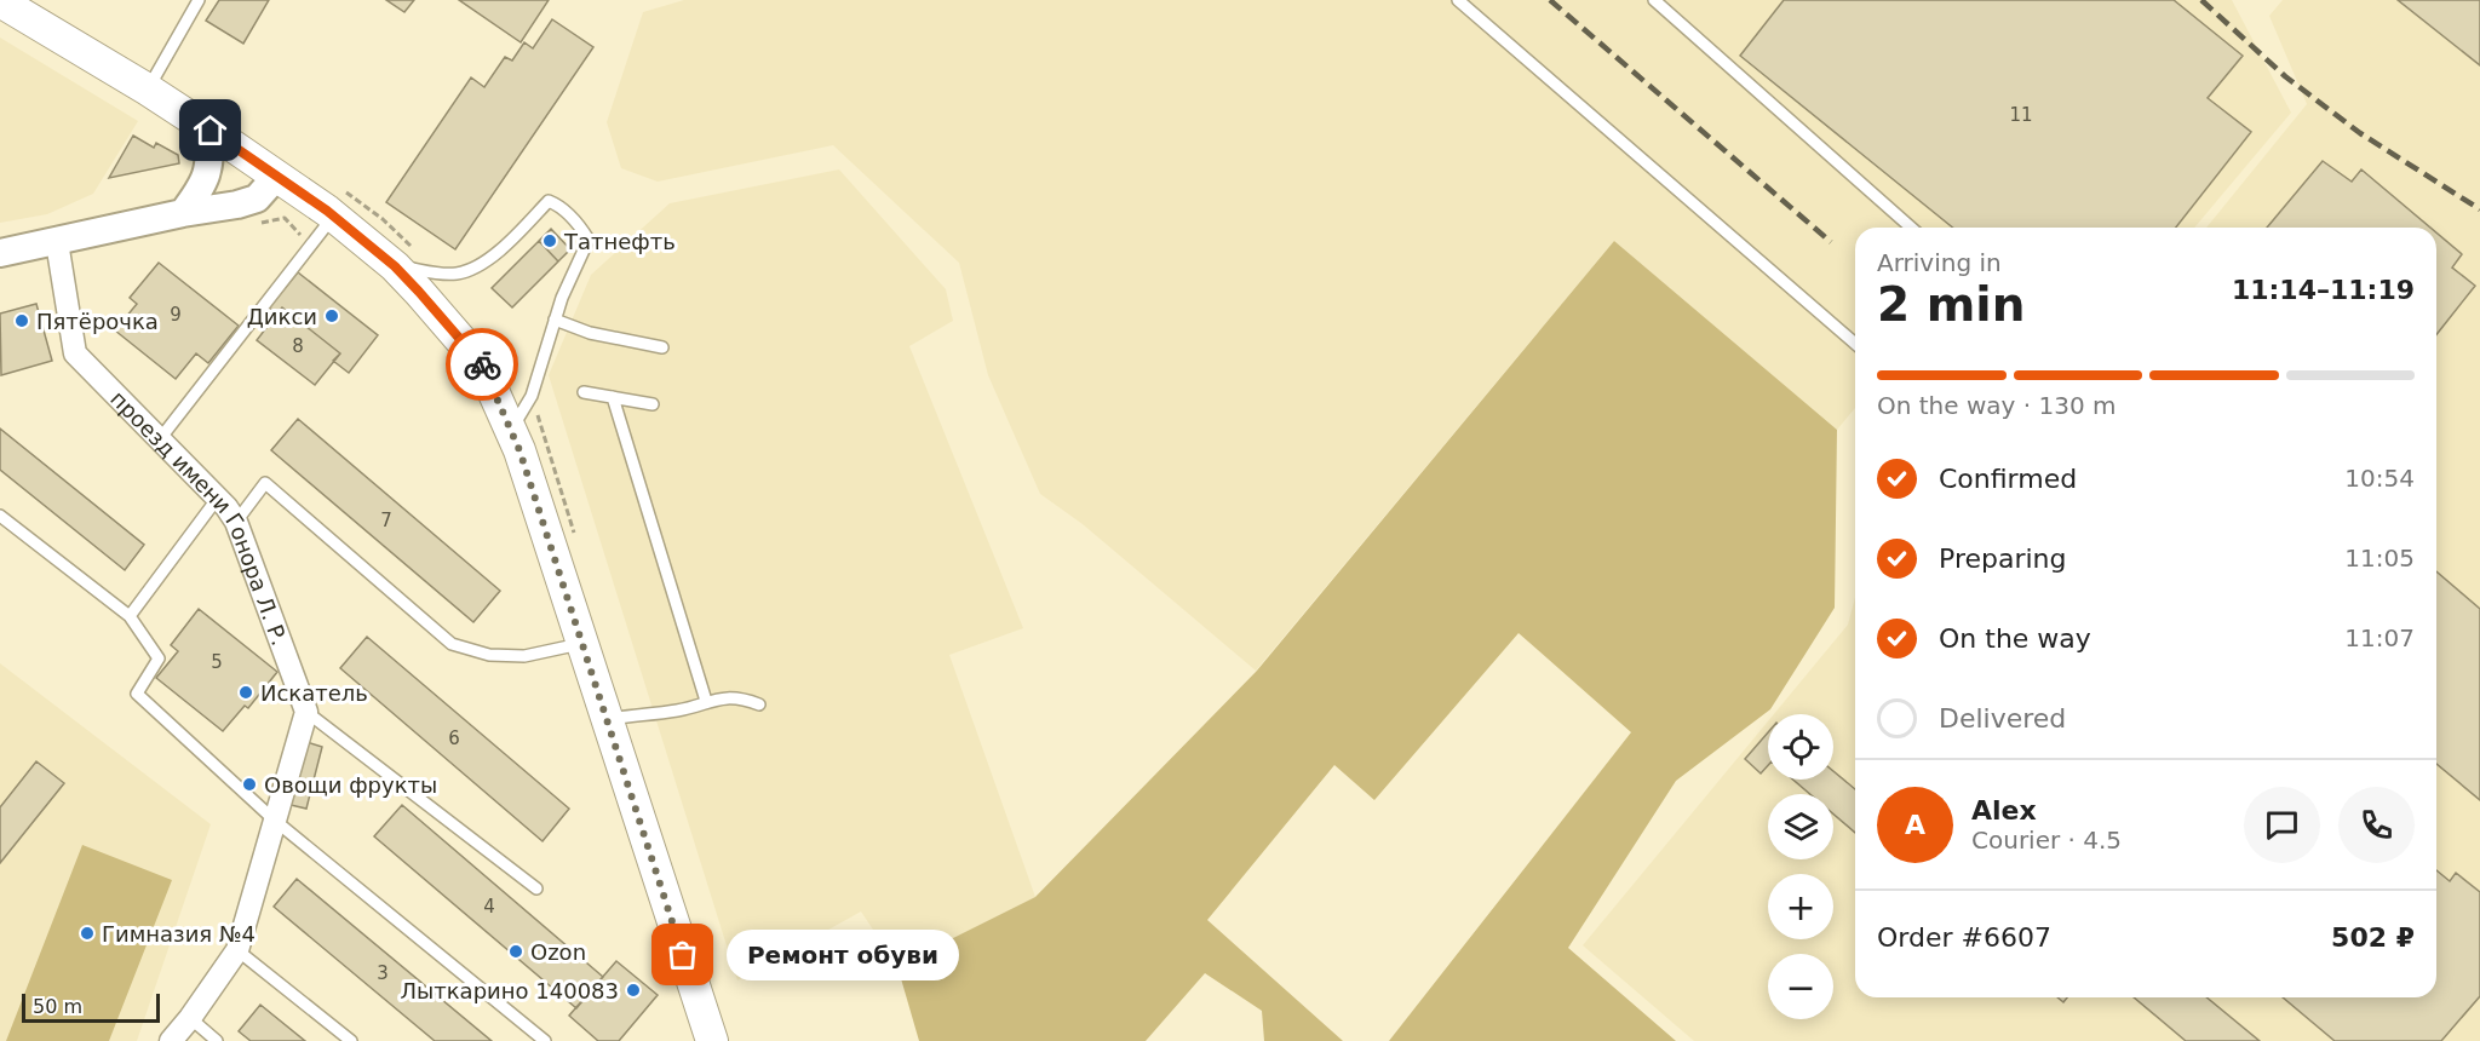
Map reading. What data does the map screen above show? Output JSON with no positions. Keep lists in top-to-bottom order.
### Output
{
  "streets": {
    "street": ["проезд имени Гонора Л. Р."]
  },
  "places": [
    "Татнефть",
    "Дикси",
    "Пятёрочка",
    "Искатель",
    "Овощи фрукты",
    "Гимназия №4",
    "Ozon",
    "Ремонт обуви",
    "Лыткарино 140083"
  ],
  "house_numbers": [
    "11",
    "9",
    "8",
    "7",
    "5",
    "6",
    "4",
    "3"
  ],
  "scale_bar": "50 m",
  "page": {
    "heading": ["2 min", "Arriving in", "11:14–11:19"],
    "panel": [
      "Alex",
      "Courier · 4.5",
      "Order #6607",
      "502 ₽"
    ],
    "bar": "On the way · 130 m",
    "list": [
      ["Confirmed", "10:54"],
      ["Preparing", "11:05"],
      ["On the way", "11:07"],
      "Delivered"
    ],
    "map_buttons": ["+", "−"],
    "round": "A",
    "bubble": "Ремонт обуви",
    "scale": "50 m"
  }
}
